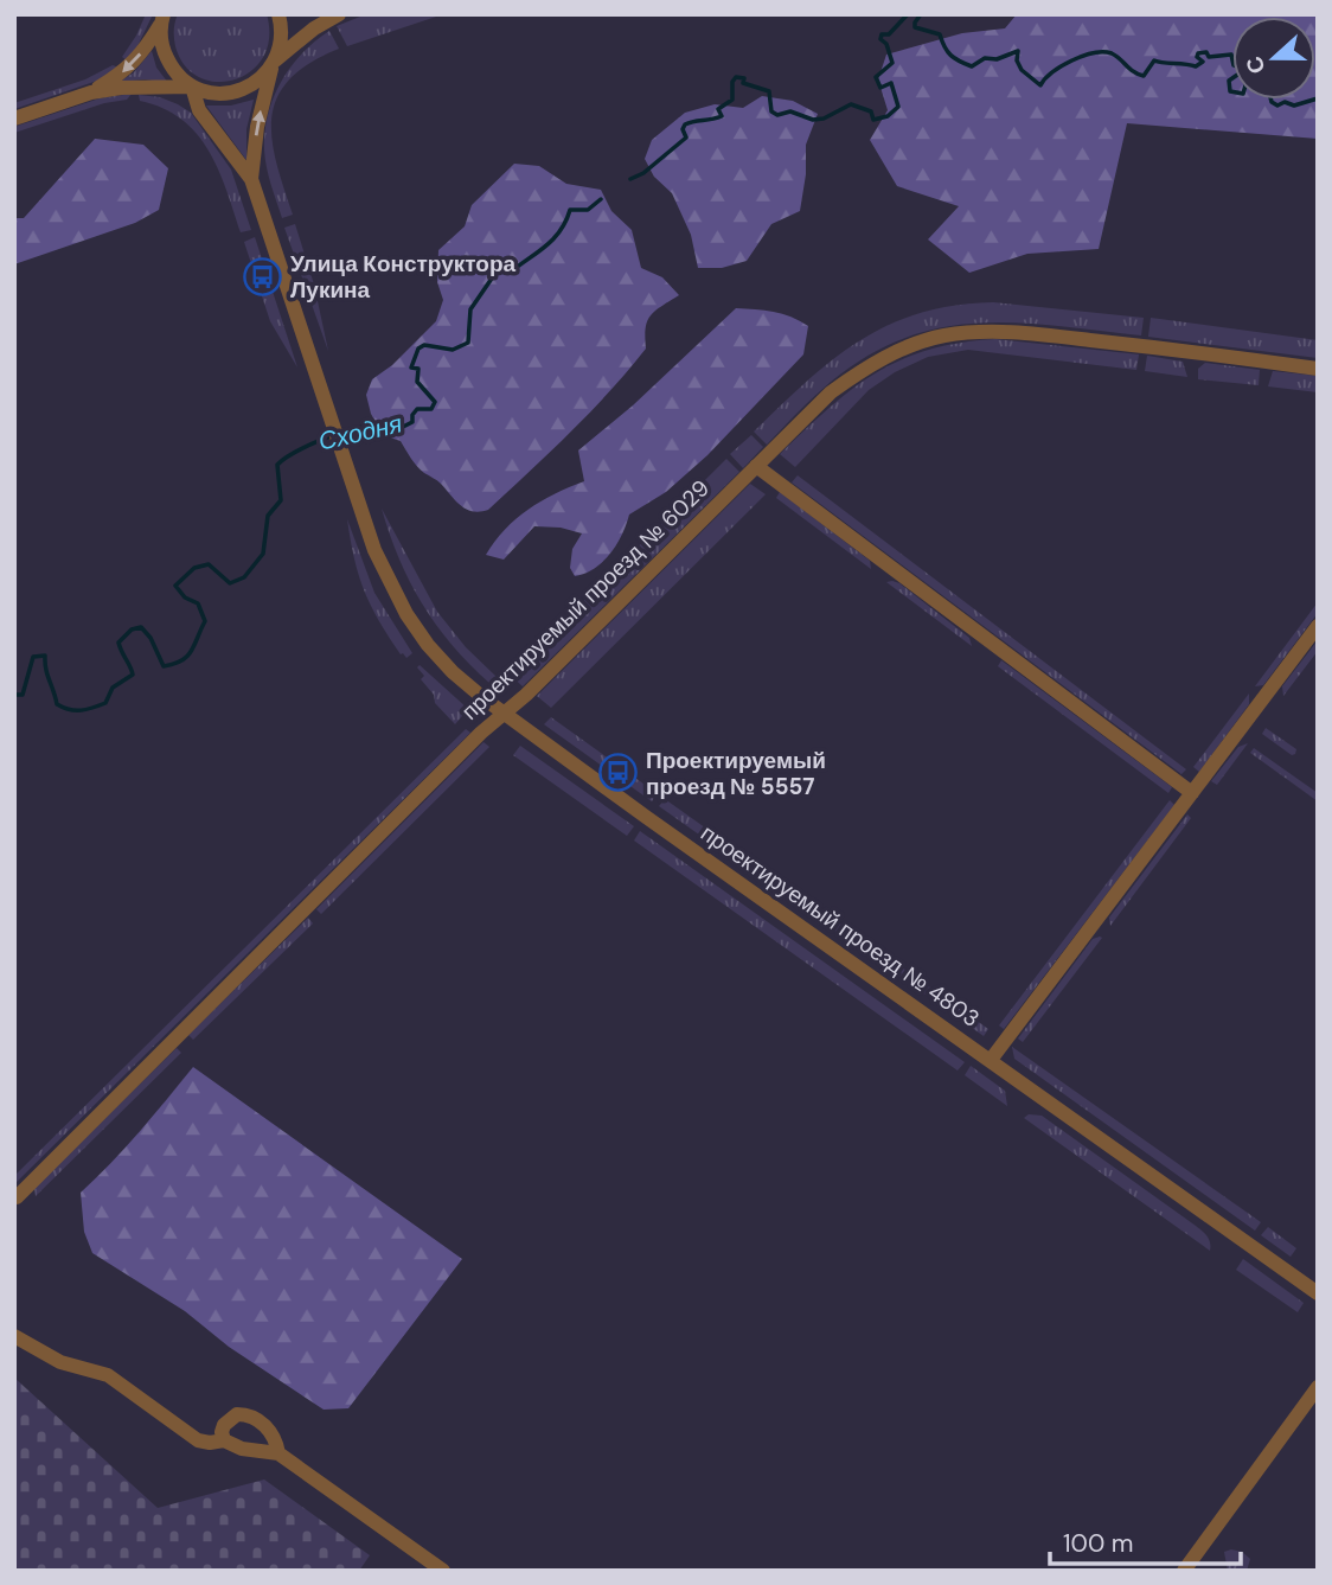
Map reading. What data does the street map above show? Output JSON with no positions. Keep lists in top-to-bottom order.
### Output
{
  "streets": {
    "street": ["проектируемый проезд № 6029", "проектируемый проезд № 4803"]
  },
  "crossings": [
    ["проектируемый проезд № 6029", "проектируемый проезд № 4803"]
  ],
  "water": ["Сходня"],
  "places": {
    "bus stop": ["Улица Конструктора Лукина", "Проектируемый проезд № 5557"]
  },
  "scale_bar": "100 m",
  "north": "left"
}
